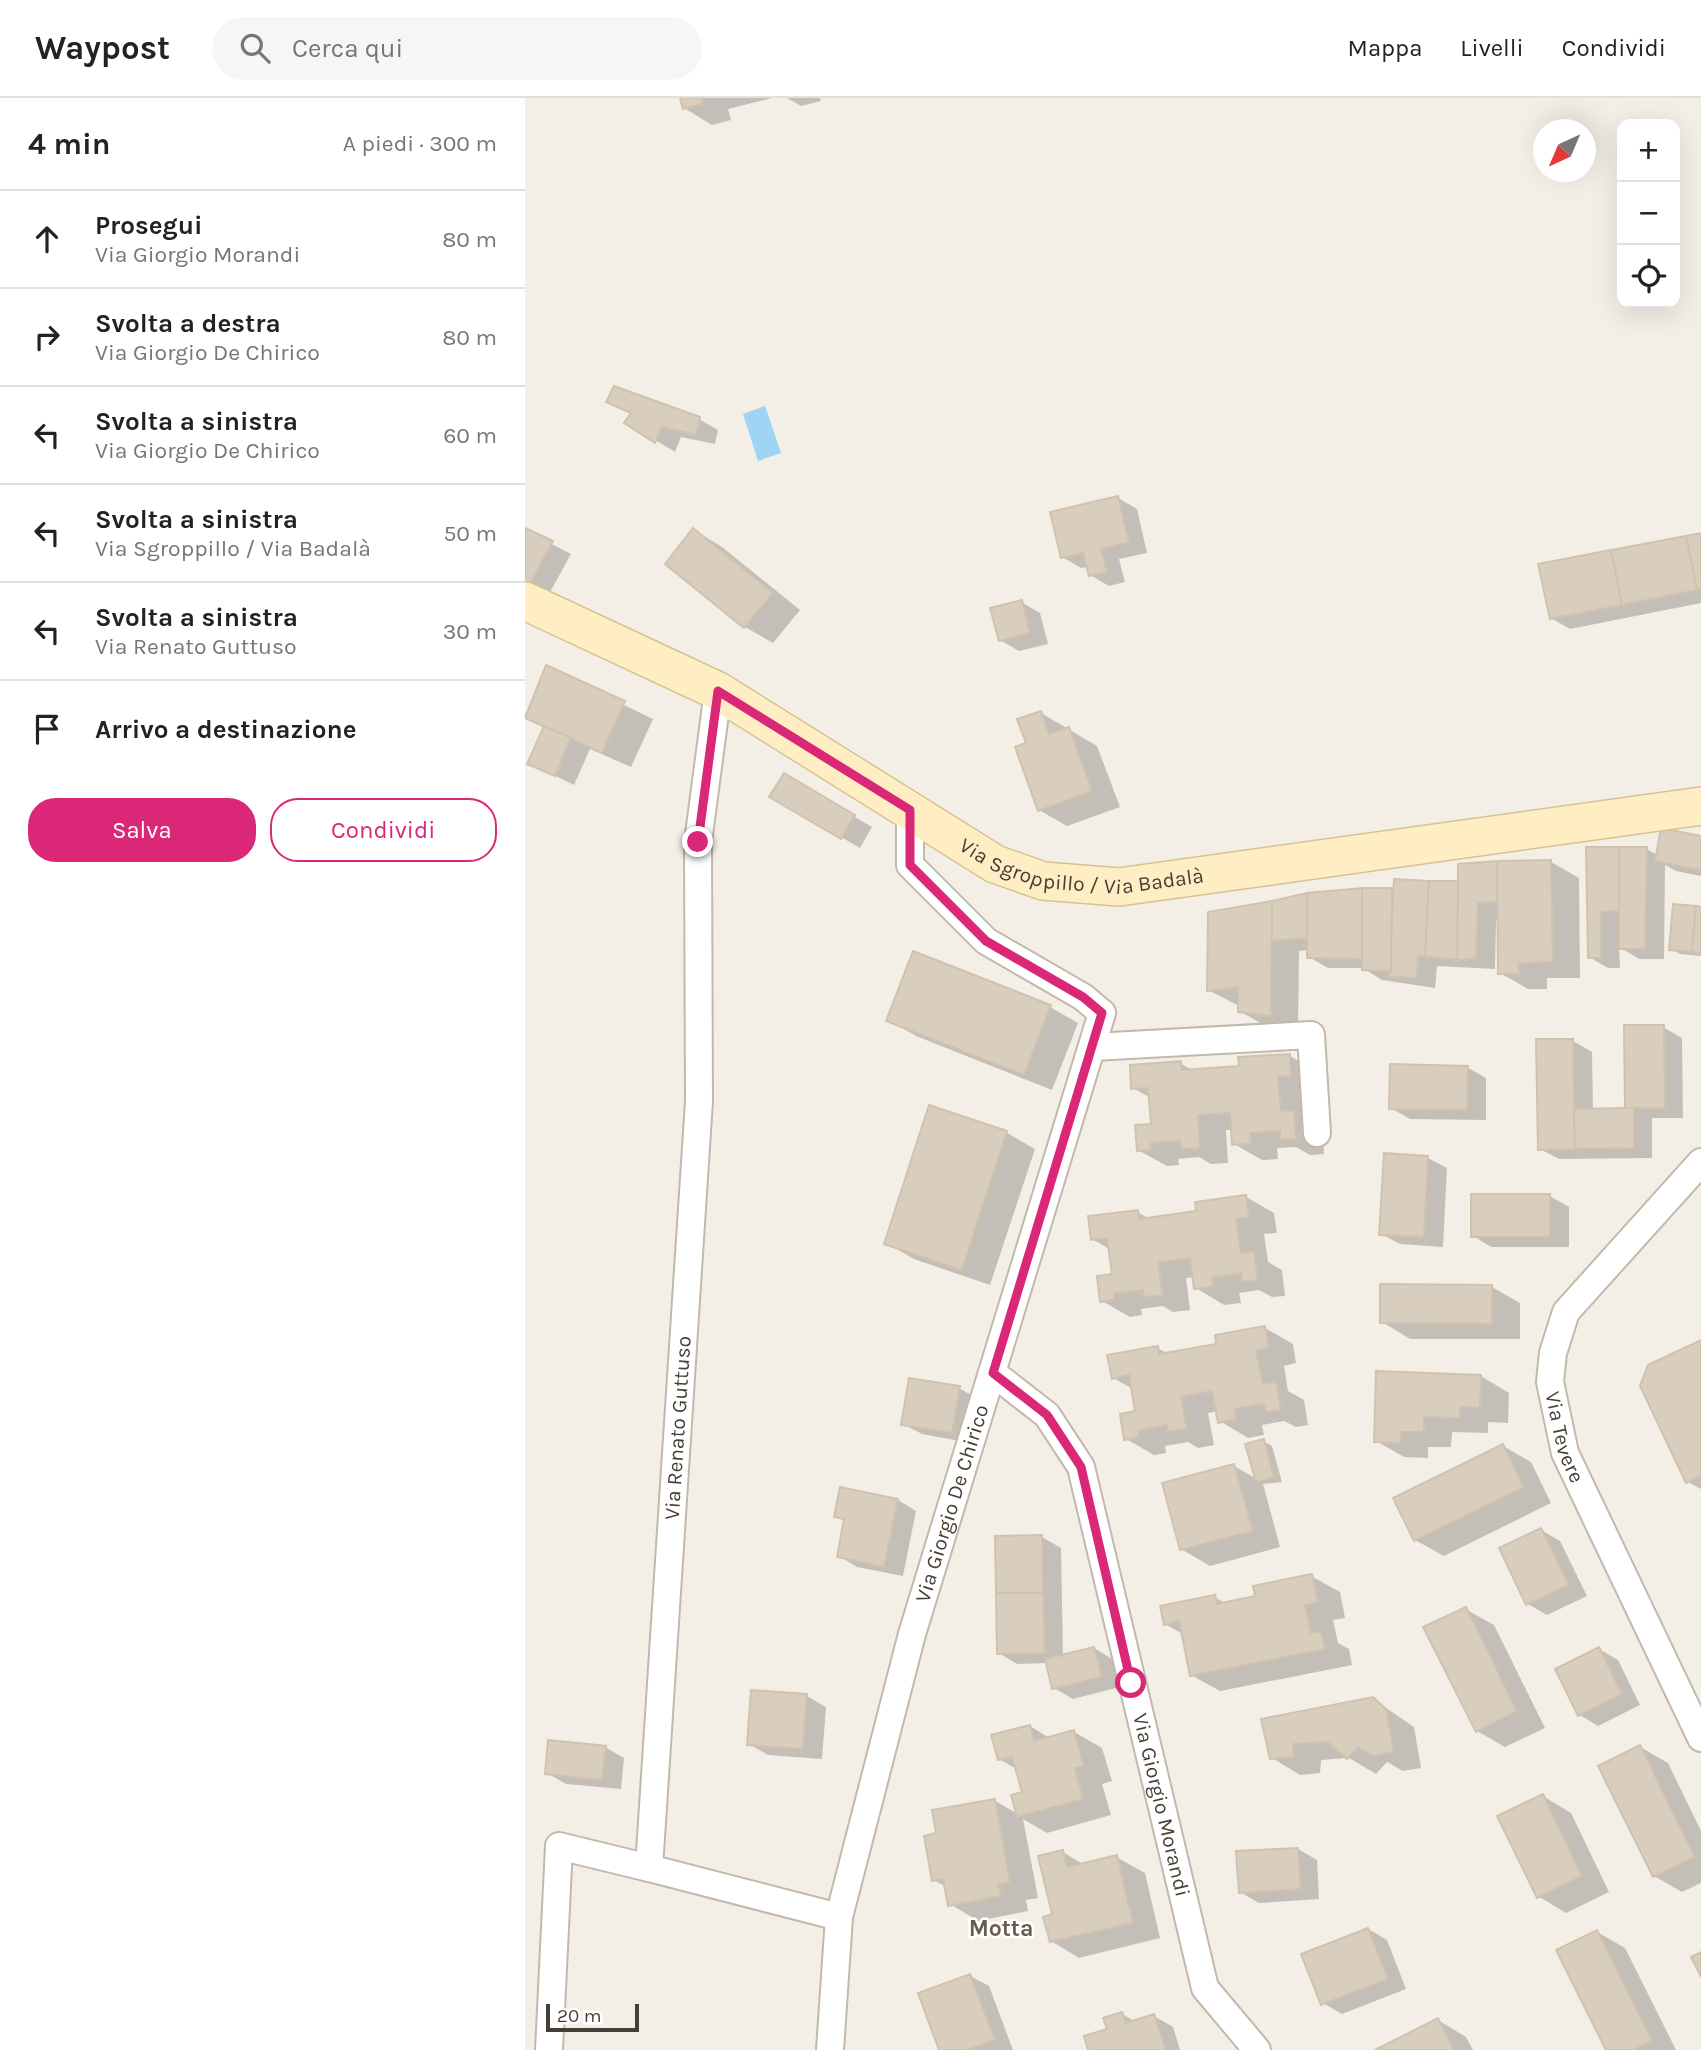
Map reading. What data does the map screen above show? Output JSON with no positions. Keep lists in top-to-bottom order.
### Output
{
  "streets": {
    "main road": ["Via Sgroppillo / Via Badalà"],
    "street": [
      "Via Renato Guttuso",
      "Via Tevere",
      "Via Giorgio De Chirico",
      "Via Giorgio Morandi"
    ]
  },
  "crossings": [
    ["Via Sgroppillo / Via Badalà", "Via Renato Guttuso"],
    ["Via Sgroppillo / Via Badalà", "Via Giorgio De Chirico"],
    ["Via Giorgio De Chirico", "Via Giorgio Morandi"]
  ],
  "districts": ["Motta"],
  "scale_bar": "20 m",
  "north": "bottom left",
  "page": {
    "header": "Waypost",
    "search": "Cerca qui",
    "nav": ["Mappa", "Livelli", "Condividi"],
    "heading": ["4 min", "A piedi · 300 m"],
    "map_buttons": ["+", "−"],
    "list": [
      ["Prosegui", "Via Giorgio Morandi", "80 m"],
      ["Svolta a destra", "Via Giorgio De Chirico", "80 m"],
      ["Svolta a sinistra", "Via Giorgio De Chirico", "60 m"],
      ["Svolta a sinistra", "Via Sgroppillo / Via Badalà", "50 m"],
      ["Svolta a sinistra", "Via Renato Guttuso", "30 m"],
      "Arrivo a destinazione"
    ],
    "buttons": ["Salva", "Condividi"],
    "scale": "20 m"
  }
}
